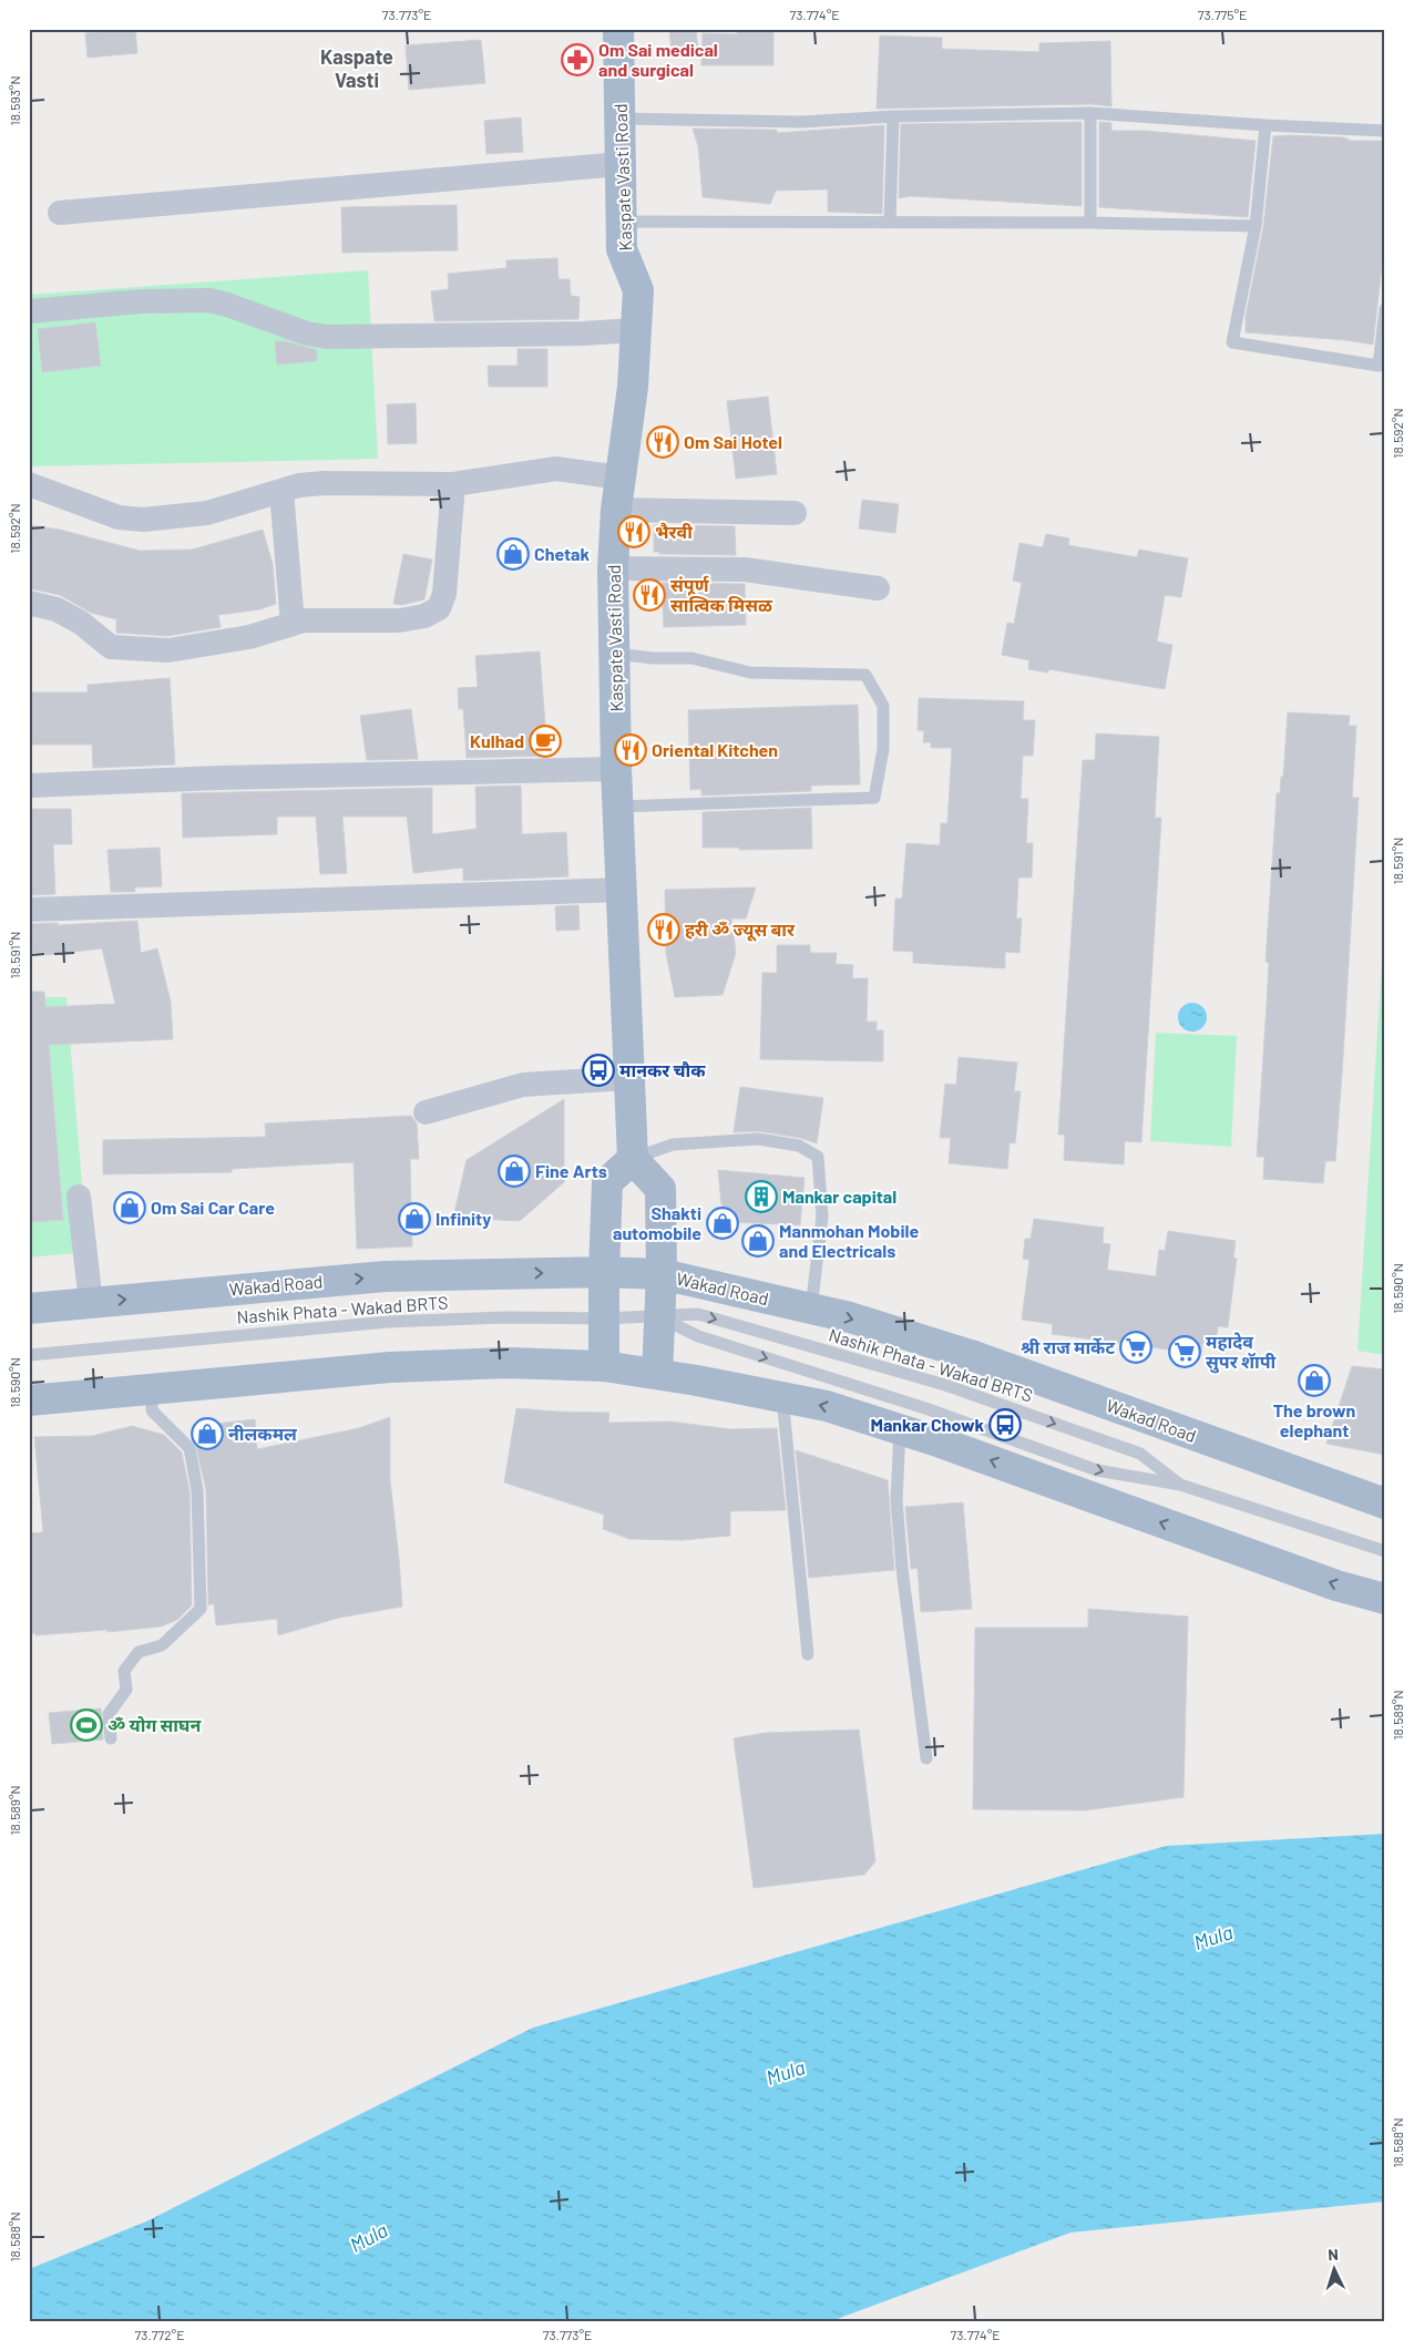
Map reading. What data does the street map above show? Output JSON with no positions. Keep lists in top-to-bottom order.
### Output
{
  "streets": {
    "main road": ["Kaspate Vasti Road", "Wakad Road"],
    "lane": ["Nashik Phata - Wakad BRTS"]
  },
  "one_way": ["Nashik Phata - Wakad BRTS"],
  "districts": ["Kaspate Vasti"],
  "water": ["Mula"],
  "places": {
    "pharmacy": ["Om Sai medical and surgical"],
    "restaurant": [
      "Om Sai Hotel",
      "भैरवी",
      "संपूर्ण सात्विक मिसळ",
      "Oriental Kitchen",
      "हरी ॐ ज्यूस बार"
    ],
    "shop": [
      "Chetak",
      "Fine Arts",
      "Om Sai Car Care",
      "Infinity",
      "Shakti automobile",
      "Manmohan Mobile and Electricals",
      "The brown elephant",
      "नीलकमल"
    ],
    "cafe": ["Kulhad"],
    "bus stop": ["मानकर चौक", "Mankar Chowk"],
    "building": ["Mankar capital"],
    "supermarket": ["श्री राज मार्केट", "महादेव सुपर शॅापी"],
    "sports": ["ॐ योग साघन"]
  },
  "north": "top",
  "coordinates": [
    "73.773°E",
    "73.774°E",
    "73.775°E",
    "18.593°N",
    "18.592°N",
    "18.591°N",
    "18.590°N",
    "18.589°N",
    "18.588°N",
    "73.772°E"
  ]
}
